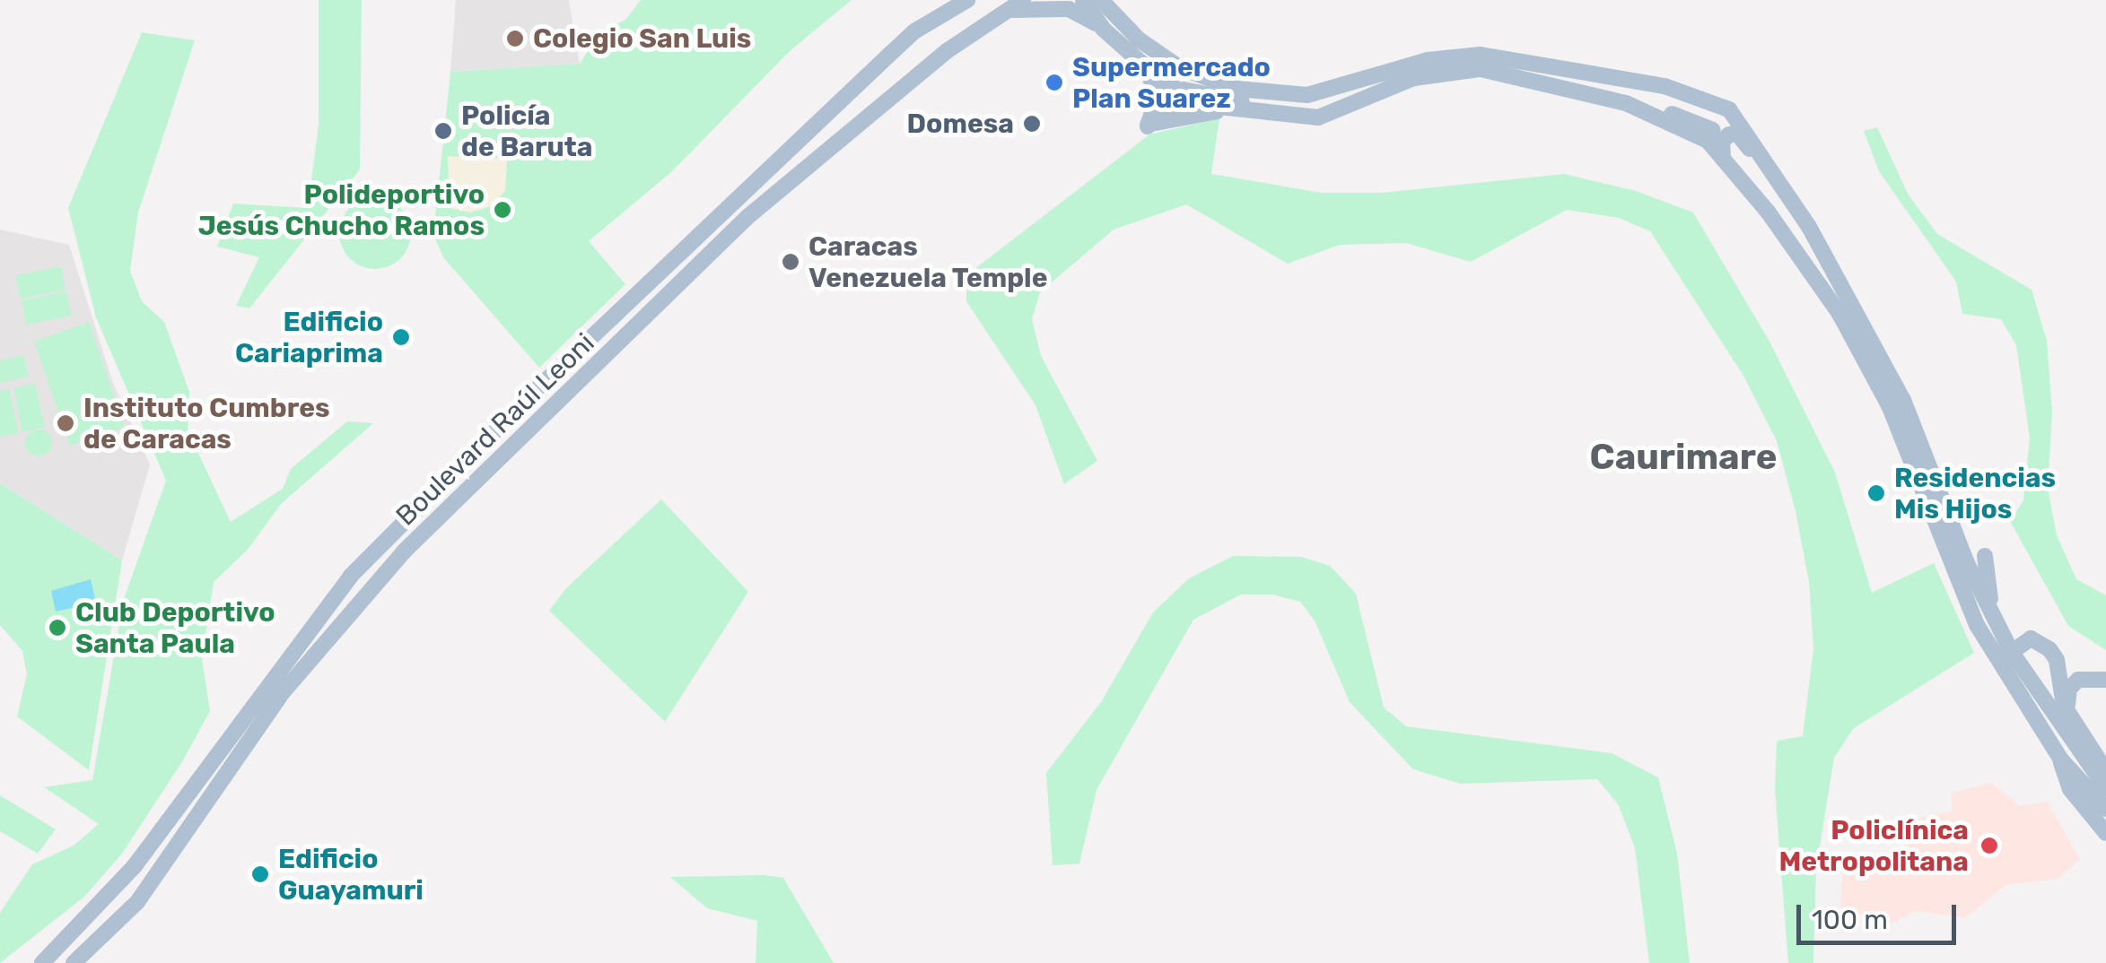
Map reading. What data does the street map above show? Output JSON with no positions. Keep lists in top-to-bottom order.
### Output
{
  "streets": {
    "main road": ["Boulevard Raúl Leoni"]
  },
  "districts": ["Caurimare"],
  "places": [
    "Colegio San Luis",
    "Supermercado Plan Suarez",
    "Domesa",
    "Policía de Baruta",
    "Polideportivo Jesús Chucho Ramos",
    "Caracas Venezuela Temple",
    "Edificio Cariaprima",
    "Instituto Cumbres de Caracas",
    "Residencias Mis Hijos",
    "Club Deportivo Santa Paula",
    "Policlínica Metropolitana",
    "Edificio Guayamuri"
  ],
  "scale_bar": "100 m"
}
